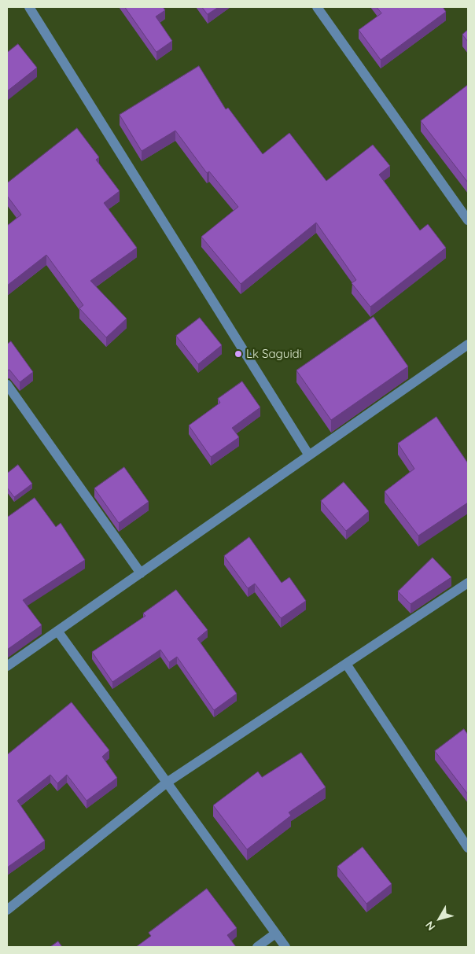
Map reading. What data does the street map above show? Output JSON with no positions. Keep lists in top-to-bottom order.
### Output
{
  "places": ["Lk Saguidi"],
  "north": "bottom left"
}
